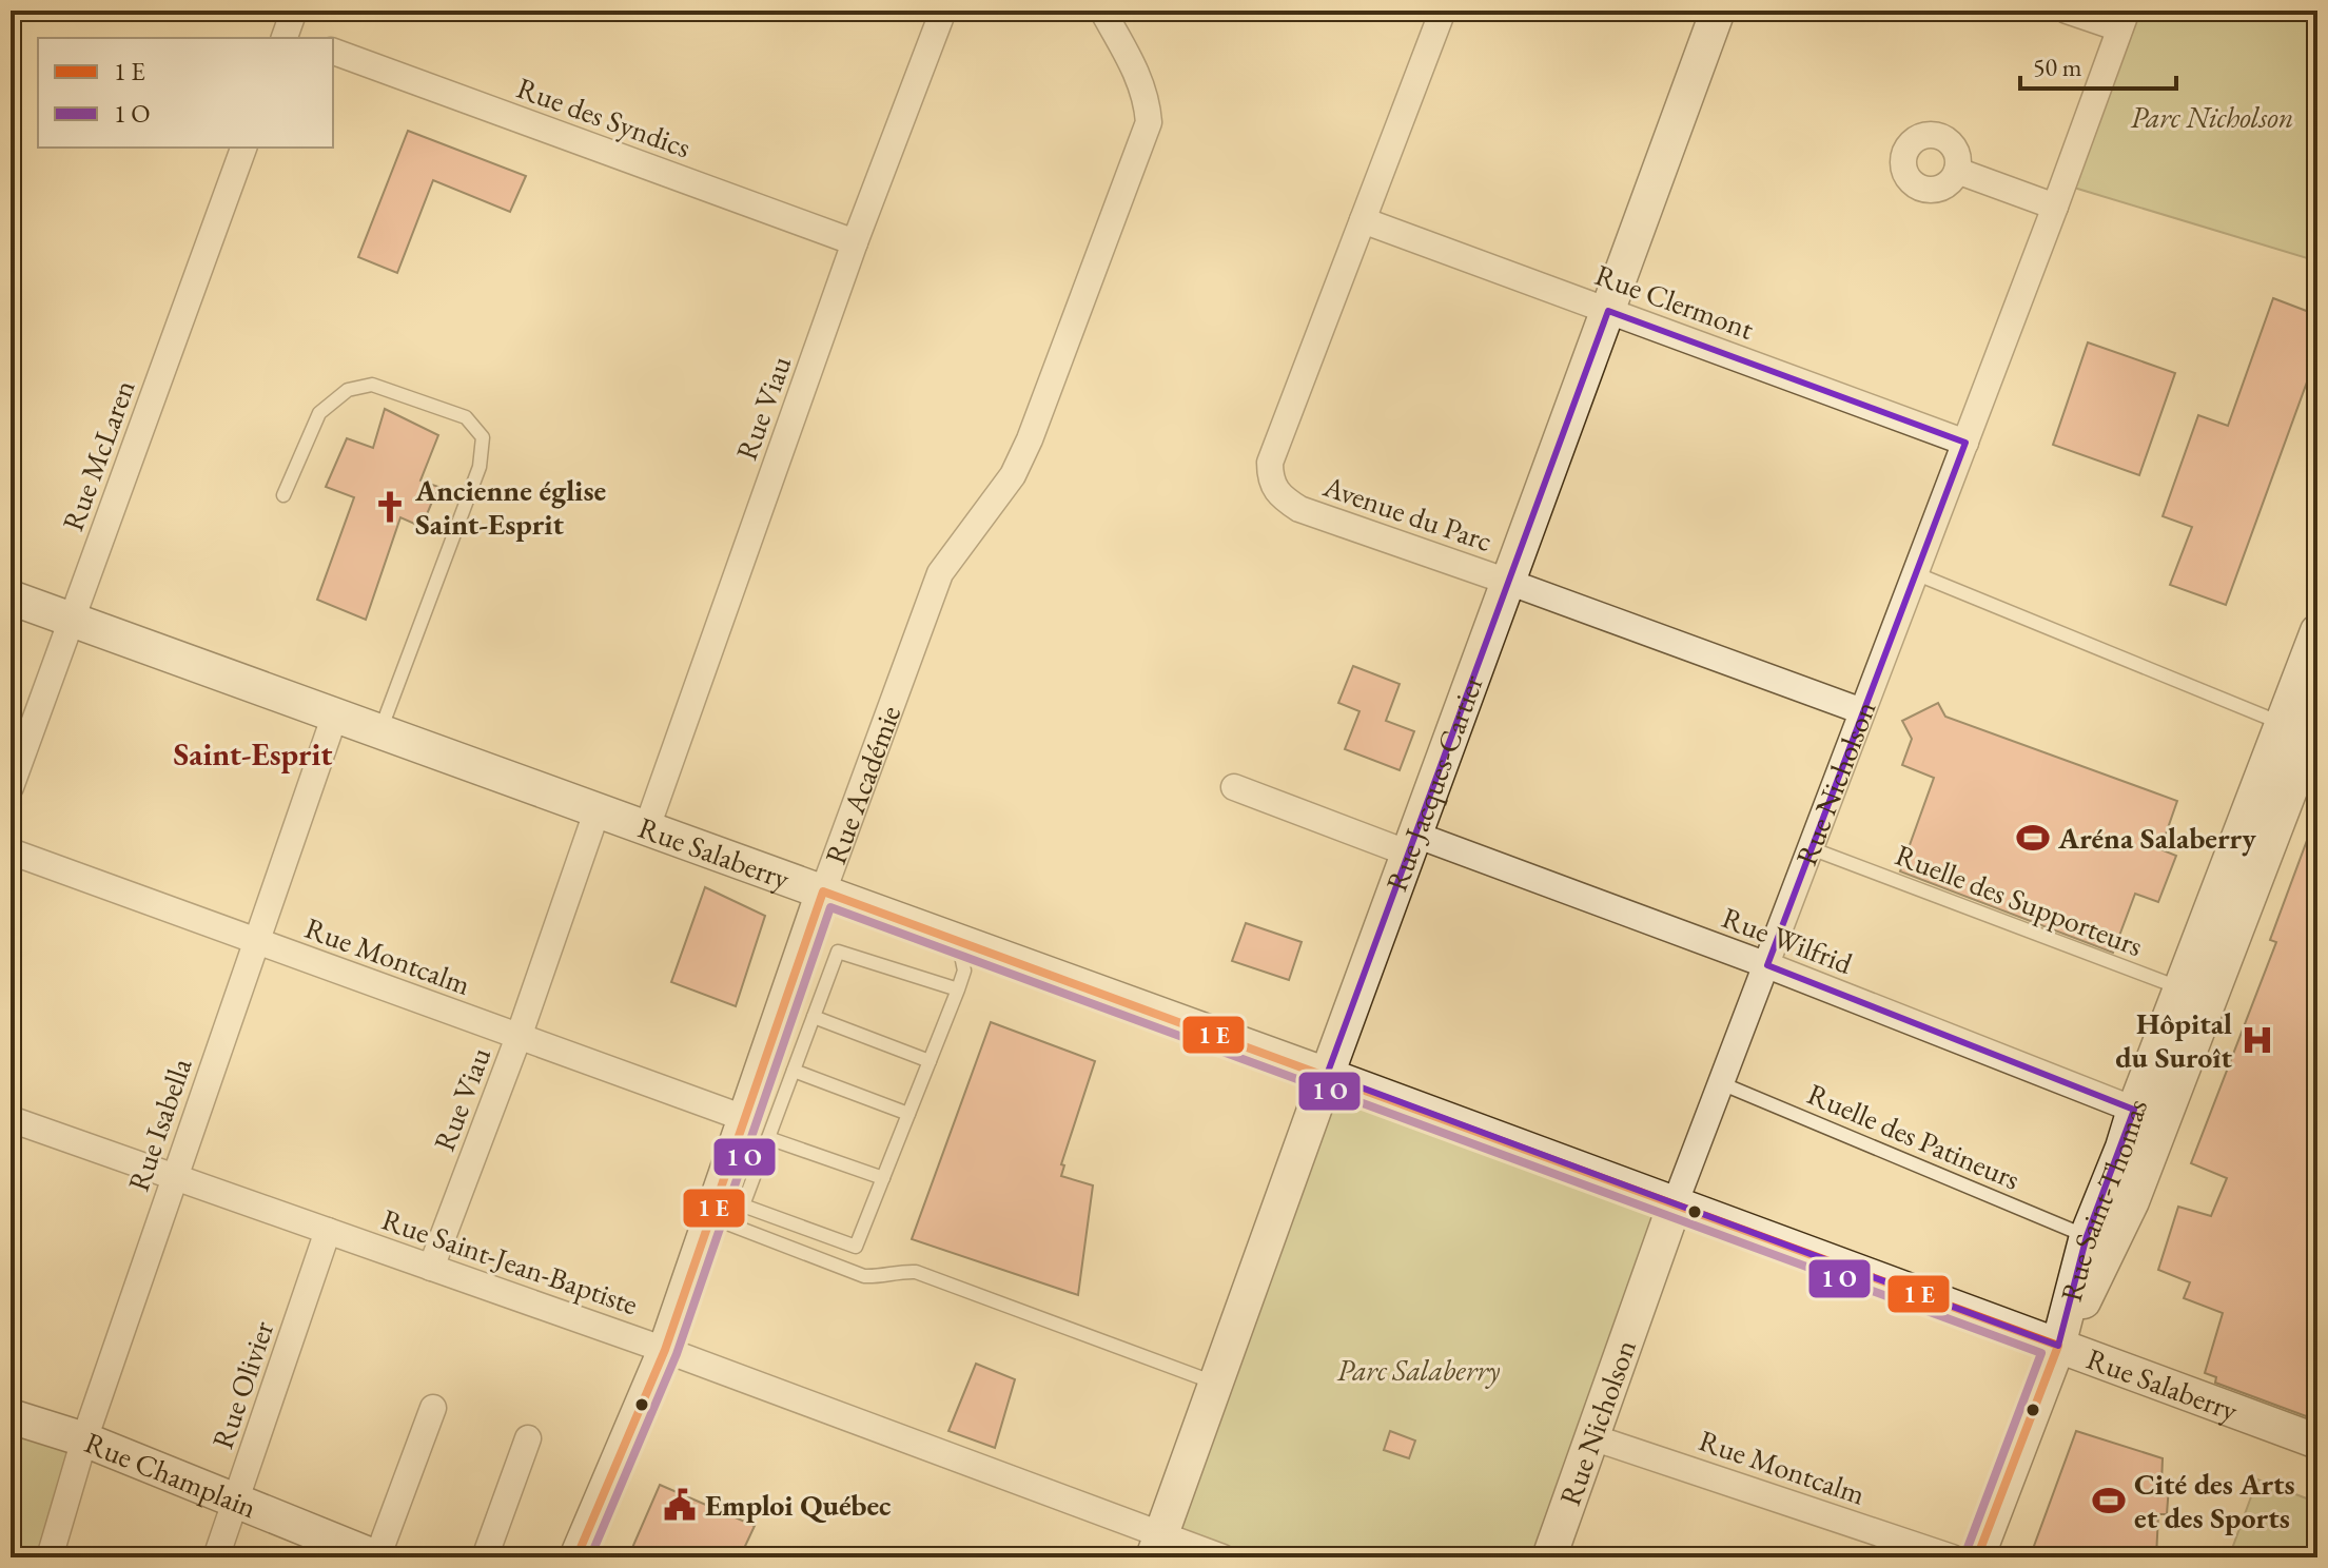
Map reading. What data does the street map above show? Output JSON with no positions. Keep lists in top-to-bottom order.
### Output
{
  "streets": {
    "street": [
      "Rue des Syndics",
      "Rue Clermont",
      "Rue Viau",
      "Rue McLaren",
      "Avenue du Parc",
      "Rue Nicholson",
      "Rue Jacques-Cartier",
      "Rue Académie",
      "Rue Salaberry",
      "Rue Wilfrid",
      "Rue Montcalm",
      "Rue Isabella",
      "Rue Saint-Thomas",
      "Rue Saint-Jean-Baptiste",
      "Rue Olivier",
      "Rue Champlain"
    ],
    "lane": ["Ruelle des Supporteurs", "Ruelle des Patineurs"]
  },
  "crossings": [
    ["Rue des Syndics", "Rue Viau"],
    ["Rue Clermont", "Avenue du Parc"],
    ["Rue Clermont", "Rue Nicholson"],
    ["Rue Clermont", "Rue Jacques-Cartier"],
    ["Rue Viau", "Rue Salaberry"],
    ["Rue Viau", "Rue Montcalm"],
    ["Rue Viau", "Rue Saint-Jean-Baptiste"],
    ["Rue McLaren", "Rue Salaberry"],
    ["Avenue du Parc", "Rue Nicholson"],
    ["Avenue du Parc", "Rue Jacques-Cartier"],
    ["Rue Nicholson", "Rue Salaberry"],
    ["Rue Nicholson", "Ruelle des Supporteurs"],
    ["Rue Nicholson", "Rue Wilfrid"],
    ["Rue Nicholson", "Rue Montcalm"],
    ["Rue Nicholson", "Ruelle des Patineurs"],
    ["Rue Jacques-Cartier", "Rue Salaberry"],
    ["Rue Jacques-Cartier", "Rue Wilfrid"],
    ["Rue Jacques-Cartier", "Rue Saint-Jean-Baptiste"],
    ["Rue Académie", "Rue Salaberry"],
    ["Rue Académie", "Rue Montcalm"],
    ["Rue Académie", "Rue Saint-Jean-Baptiste"],
    ["Rue Salaberry", "Rue Isabella"],
    ["Rue Salaberry", "Rue Saint-Thomas"],
    ["Ruelle des Supporteurs", "Rue Saint-Thomas"],
    ["Rue Wilfrid", "Rue Saint-Thomas"],
    ["Rue Montcalm", "Rue Isabella"],
    ["Rue Isabella", "Rue Saint-Jean-Baptiste"],
    ["Rue Isabella", "Rue Champlain"],
    ["Ruelle des Patineurs", "Rue Saint-Thomas"],
    ["Rue Saint-Jean-Baptiste", "Rue Olivier"],
    ["Rue Olivier", "Rue Champlain"]
  ],
  "districts": ["Saint-Esprit"],
  "parks": ["Parc Nicholson", "Parc Salaberry"],
  "places": {
    "church": ["Ancienne église Saint-Esprit"],
    "sports": ["Aréna Salaberry", "Cité des Arts et des Sports"],
    "hospital": ["Hôpital du Suroît"],
    "public building": ["Emploi Québec"]
  },
  "legend": ["1 E", "1 O"],
  "scale_bar": "50 m"
}
